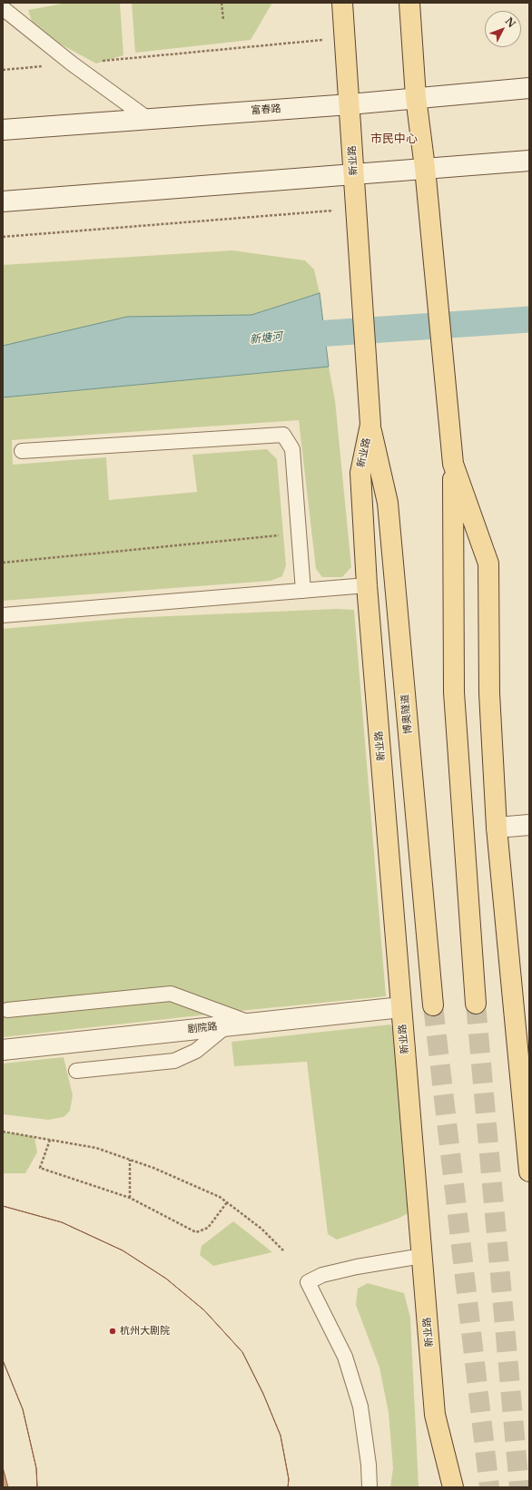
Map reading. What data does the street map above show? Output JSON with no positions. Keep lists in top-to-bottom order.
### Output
{
  "streets": {
    "main road": [
      "富春路",
      "新业路",
      "博奥隧道",
      "剧院路"
    ]
  },
  "crossings": [
    ["富春路", "新业路"],
    ["新业路", "博奥隧道"],
    ["新业路", "剧院路"]
  ],
  "districts": ["市民中心"],
  "water": ["新塘河"],
  "places": ["杭州大剧院"],
  "north": "top right"
}
